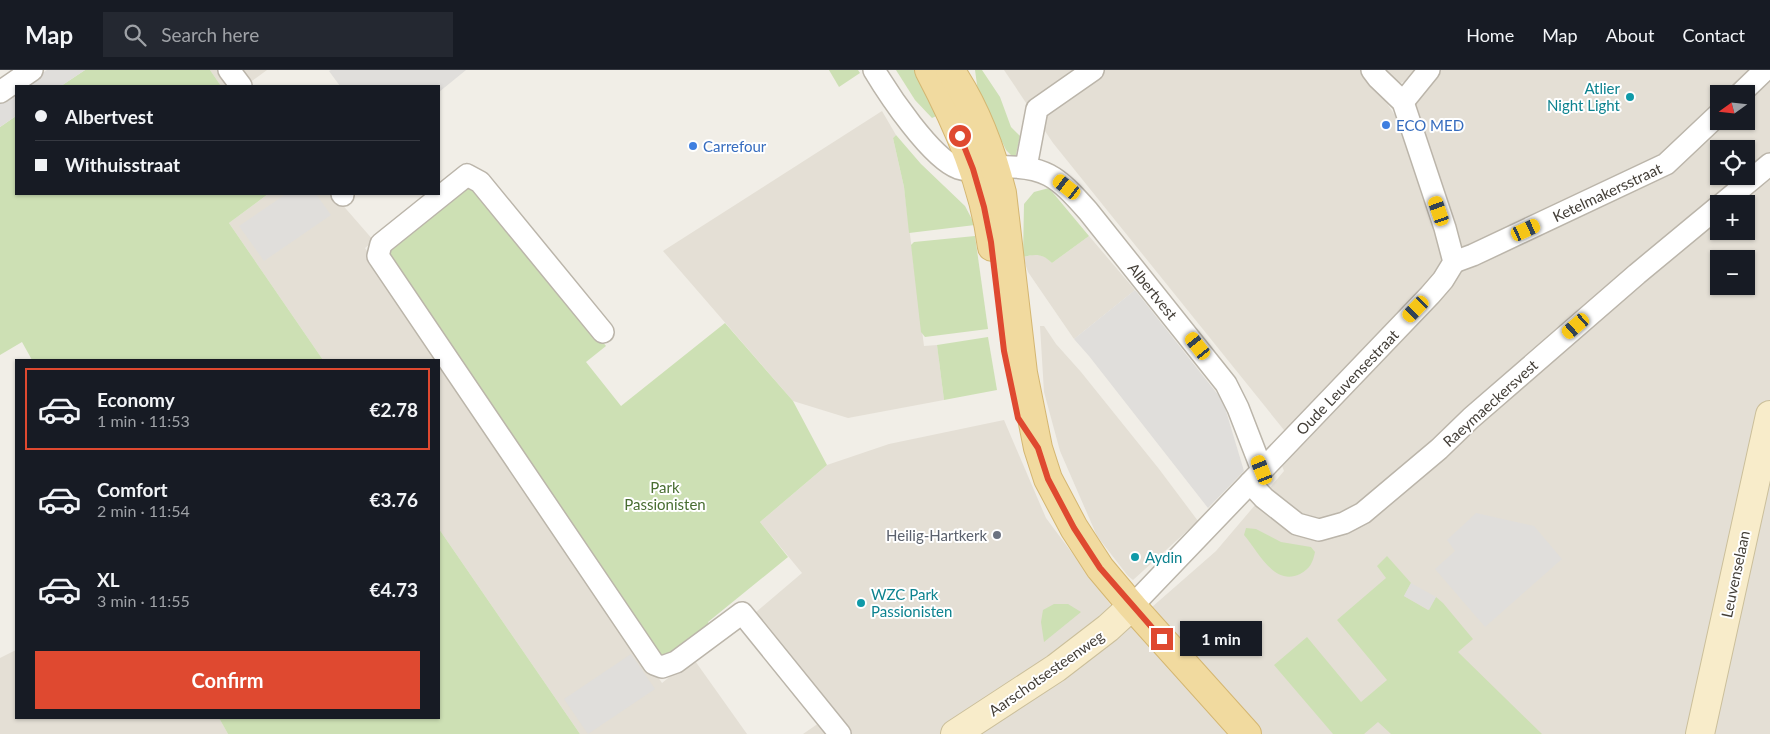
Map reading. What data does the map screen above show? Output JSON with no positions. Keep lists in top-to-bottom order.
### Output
{
  "streets": {
    "street": [
      "Ketelmakersstraat",
      "Albertvest",
      "Oude Leuvensestraat",
      "Raeymaeckersvest",
      "Leuvenselaan",
      "Aarschotsesteenweg"
    ]
  },
  "crossings": [
    ["Ketelmakersstraat", "Oude Leuvensestraat"],
    ["Albertvest", "Oude Leuvensestraat"],
    ["Albertvest", "Raeymaeckersvest"],
    ["Oude Leuvensestraat", "Raeymaeckersvest"],
    ["Oude Leuvensestraat", "Aarschotsesteenweg"]
  ],
  "parks": ["Park Passionisten"],
  "places": [
    "Atlier Night Light",
    "ECO MED",
    "Carrefour",
    "Heilig-Hartkerk",
    "Aydin",
    "WZC Park Passionisten"
  ],
  "north": "left",
  "page": {
    "header": "Map",
    "search": "Search here",
    "nav": [
      "Home",
      "Map",
      "About",
      "Contact"
    ],
    "map_buttons": ["+", "−"],
    "banner": ["Albertvest", "Withuisstraat"],
    "list": [
      {
        "name": "Economy",
        "note": "1 min · 11:53",
        "value": "€2.78"
      },
      {
        "name": "Comfort",
        "note": "2 min · 11:54",
        "value": "€3.76"
      },
      {
        "name": "XL",
        "note": "3 min · 11:55",
        "value": "€4.73"
      }
    ],
    "bubble": "1 min",
    "buttons": "Confirm"
  }
}
